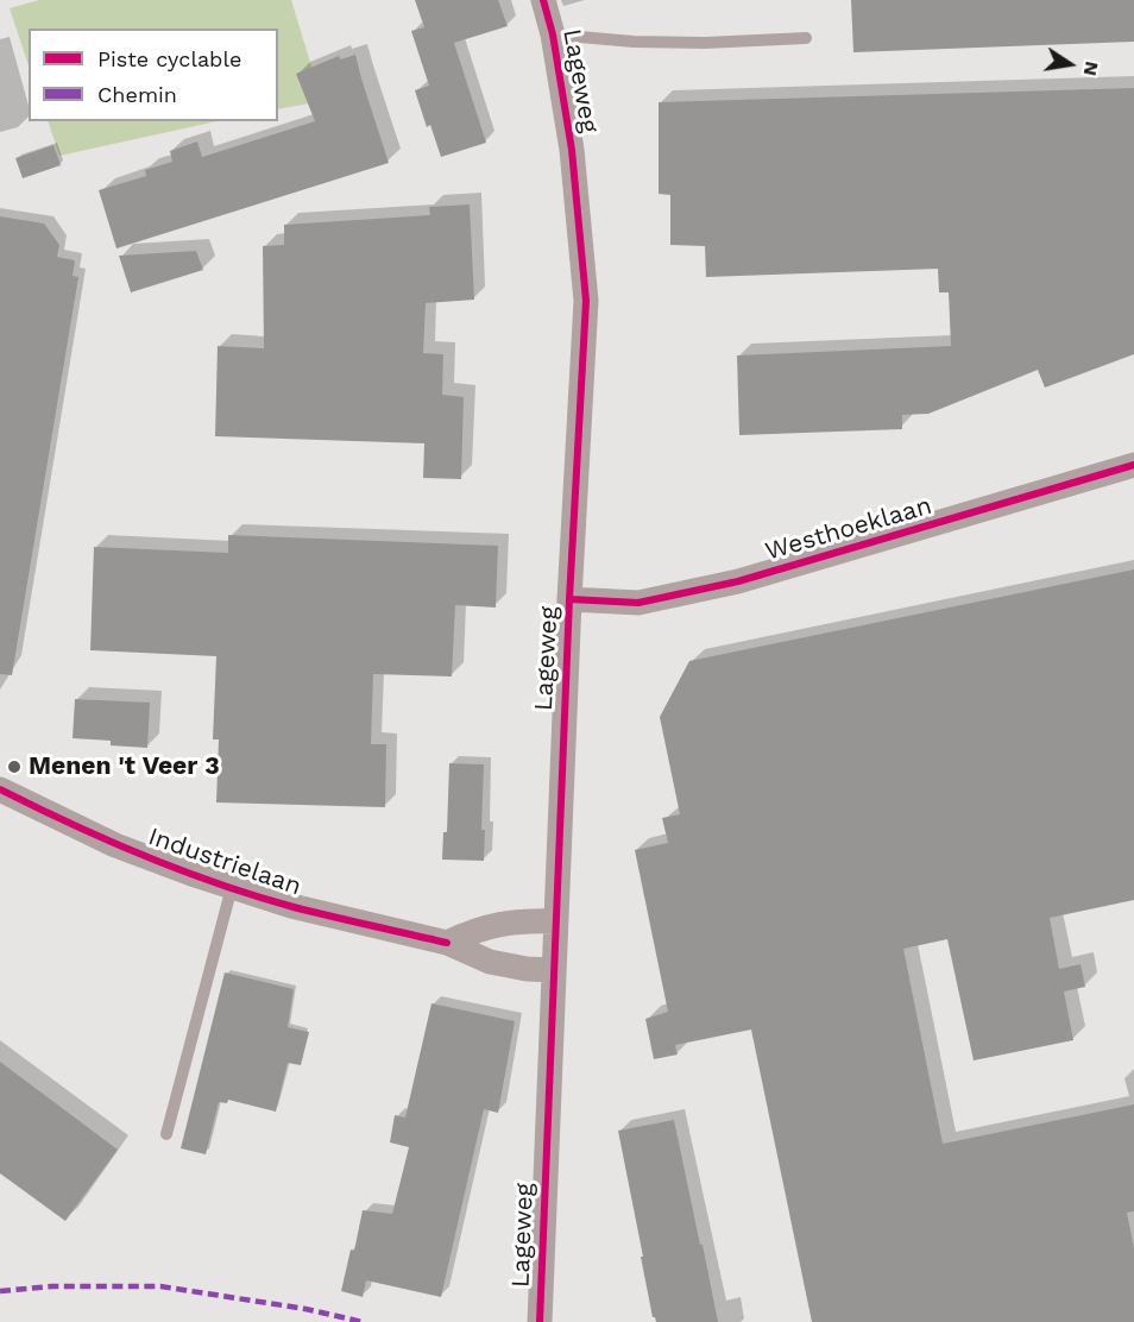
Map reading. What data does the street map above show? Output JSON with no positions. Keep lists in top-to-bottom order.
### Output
{
  "streets": {
    "street": ["Lageweg", "Westhoeklaan", "Industrielaan"]
  },
  "crossings": [
    ["Lageweg", "Westhoeklaan"],
    ["Lageweg", "Industrielaan"]
  ],
  "places": ["Menen 't Veer 3"],
  "legend": ["Piste cyclable", "Chemin"],
  "north": "right"
}
